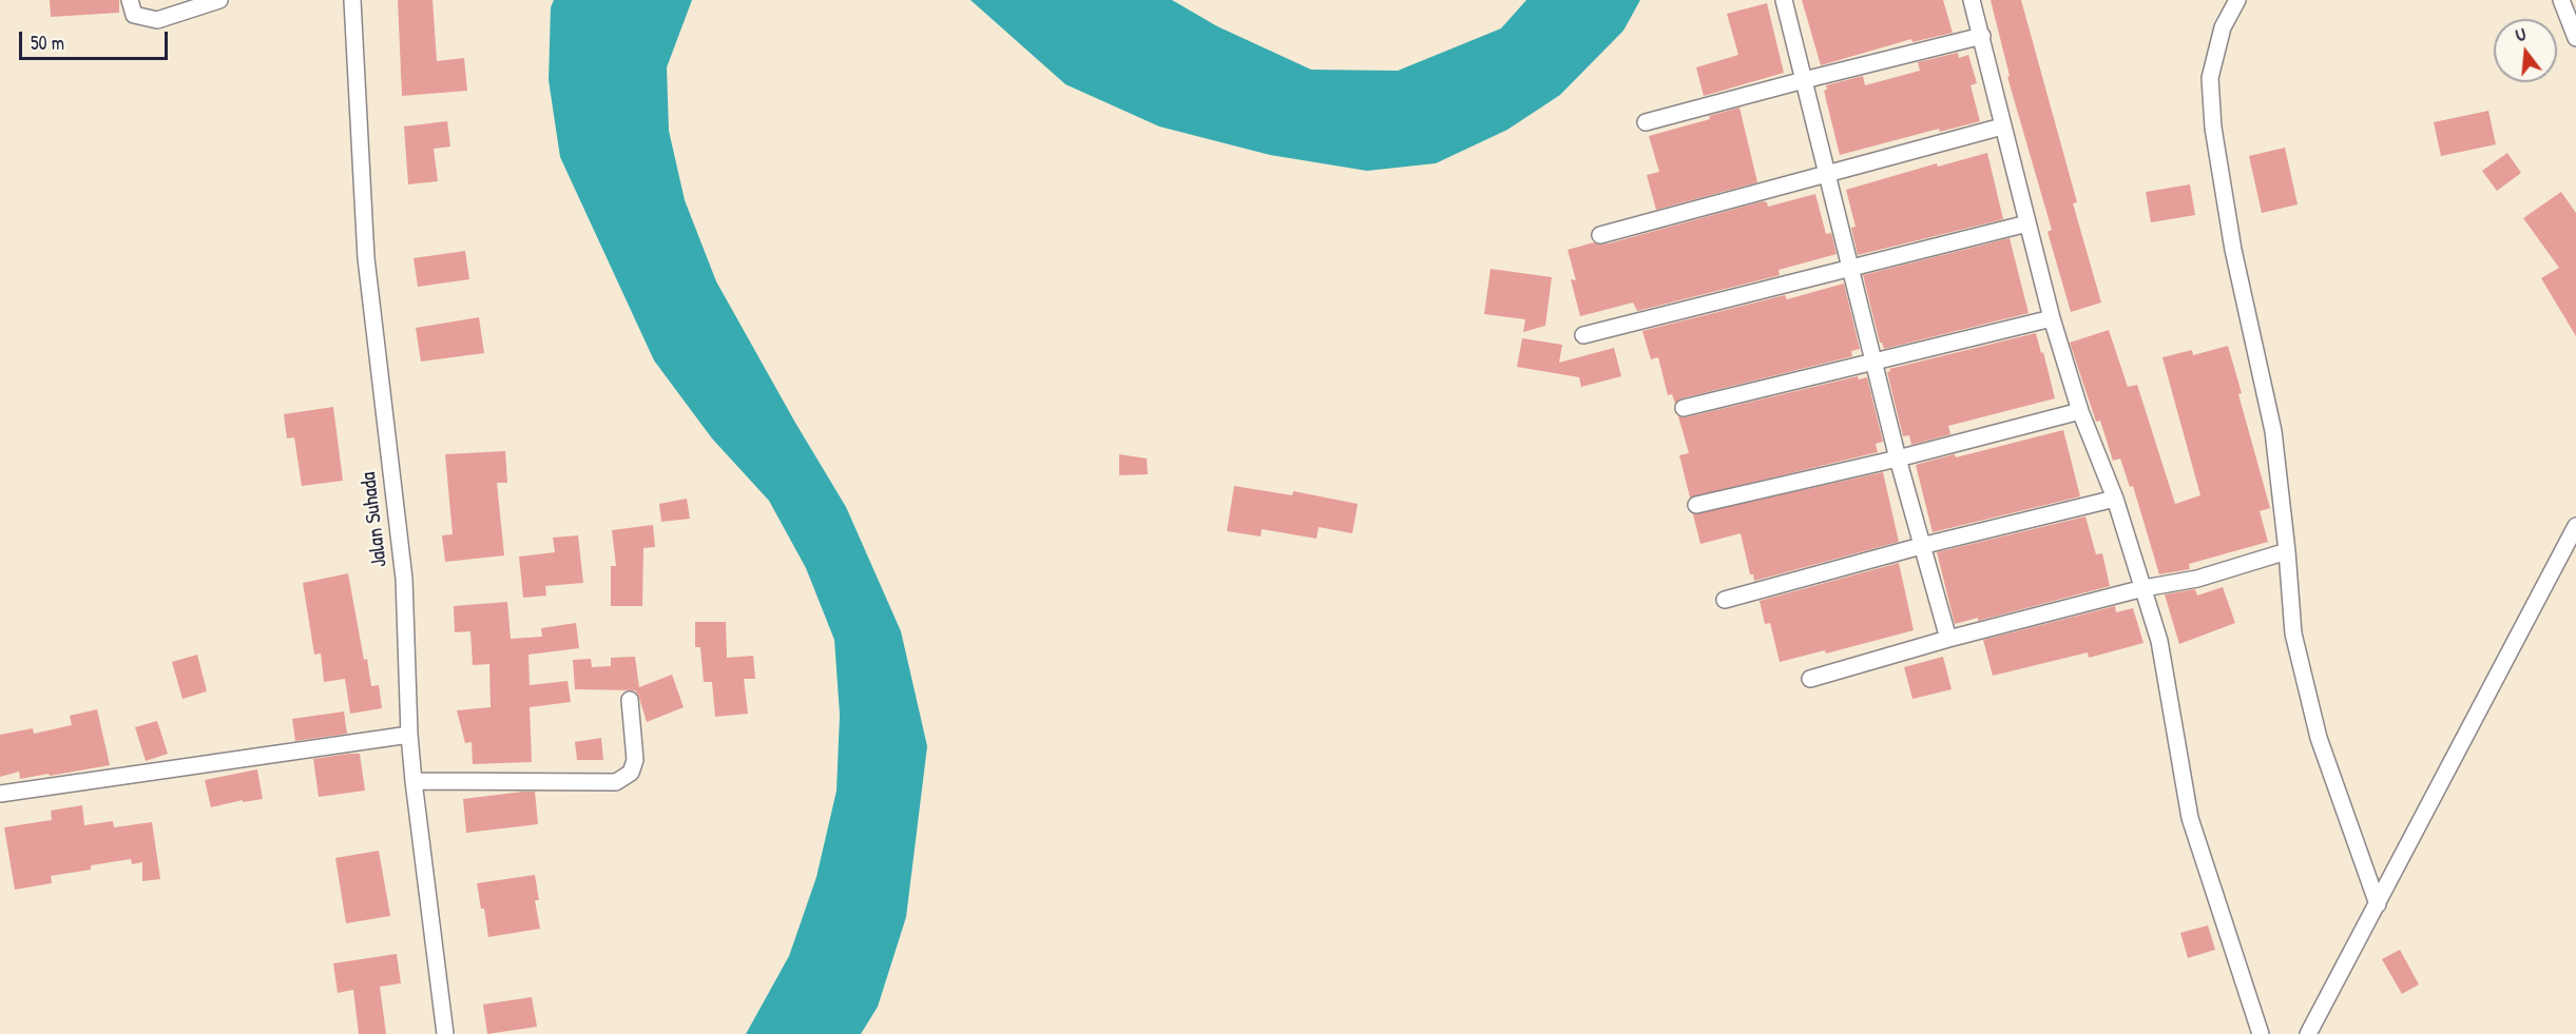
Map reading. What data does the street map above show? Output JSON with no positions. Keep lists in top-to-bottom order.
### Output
{
  "streets": {
    "street": ["Jalan Suhada"]
  },
  "scale_bar": "50 m",
  "north": "top"
}
